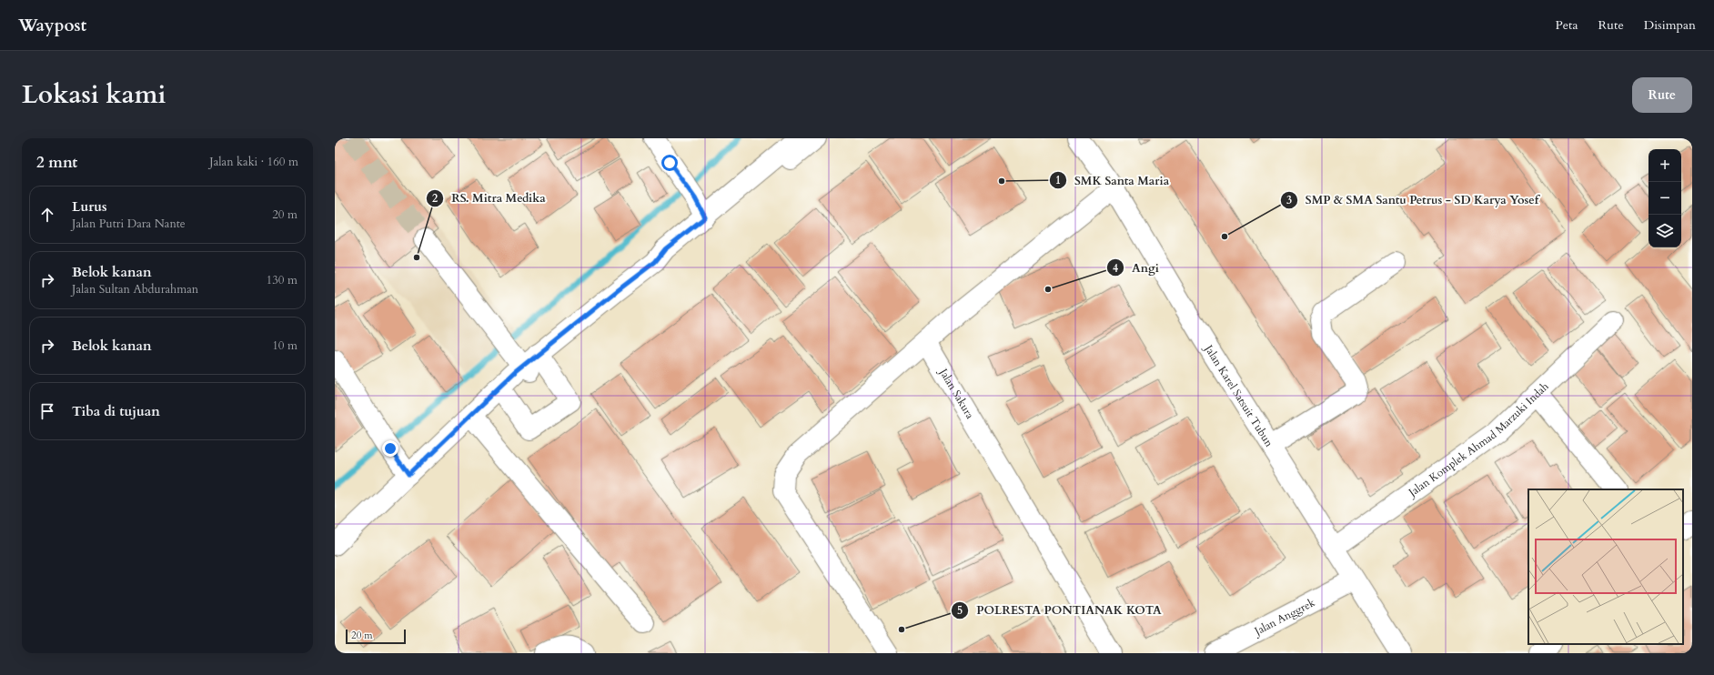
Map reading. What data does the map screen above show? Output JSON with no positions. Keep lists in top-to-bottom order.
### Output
{
  "streets": {
    "street": [
      "Jalan Sakura",
      "Jalan Karel Satsuit Tubun",
      "Jalan Komplek Ahmad Marzuki Indah",
      "Jalan Anggrek"
    ]
  },
  "crossings": [
    ["Jalan Karel Satsuit Tubun", "Jalan Komplek Ahmad Marzuki Indah"],
    ["Jalan Karel Satsuit Tubun", "Jalan Anggrek"]
  ],
  "places": [
    "SMK Santa Maria",
    "SMP & SMA Santu Petrus - SD Karya Yosef",
    "RS. Mitra Medika",
    "Angi",
    "POLRESTA PONTIANAK KOTA"
  ],
  "scale_bar": "20 m",
  "page": {
    "header": "Waypost",
    "nav": ["Peta", "Rute", "Disimpan"],
    "title": "Lokasi kami",
    "buttons": "Rute",
    "heading": ["2 mnt", "Jalan kaki · 160 m"],
    "map_buttons": ["+", "−"],
    "list": [
      ["Lurus", "Jalan Putri Dara Nante", "20 m"],
      ["Belok kanan", "Jalan Sultan Abdurahman", "130 m"],
      ["Belok kanan", "10 m"],
      "Tiba di tujuan"
    ],
    "scale": "20 m"
  }
}
